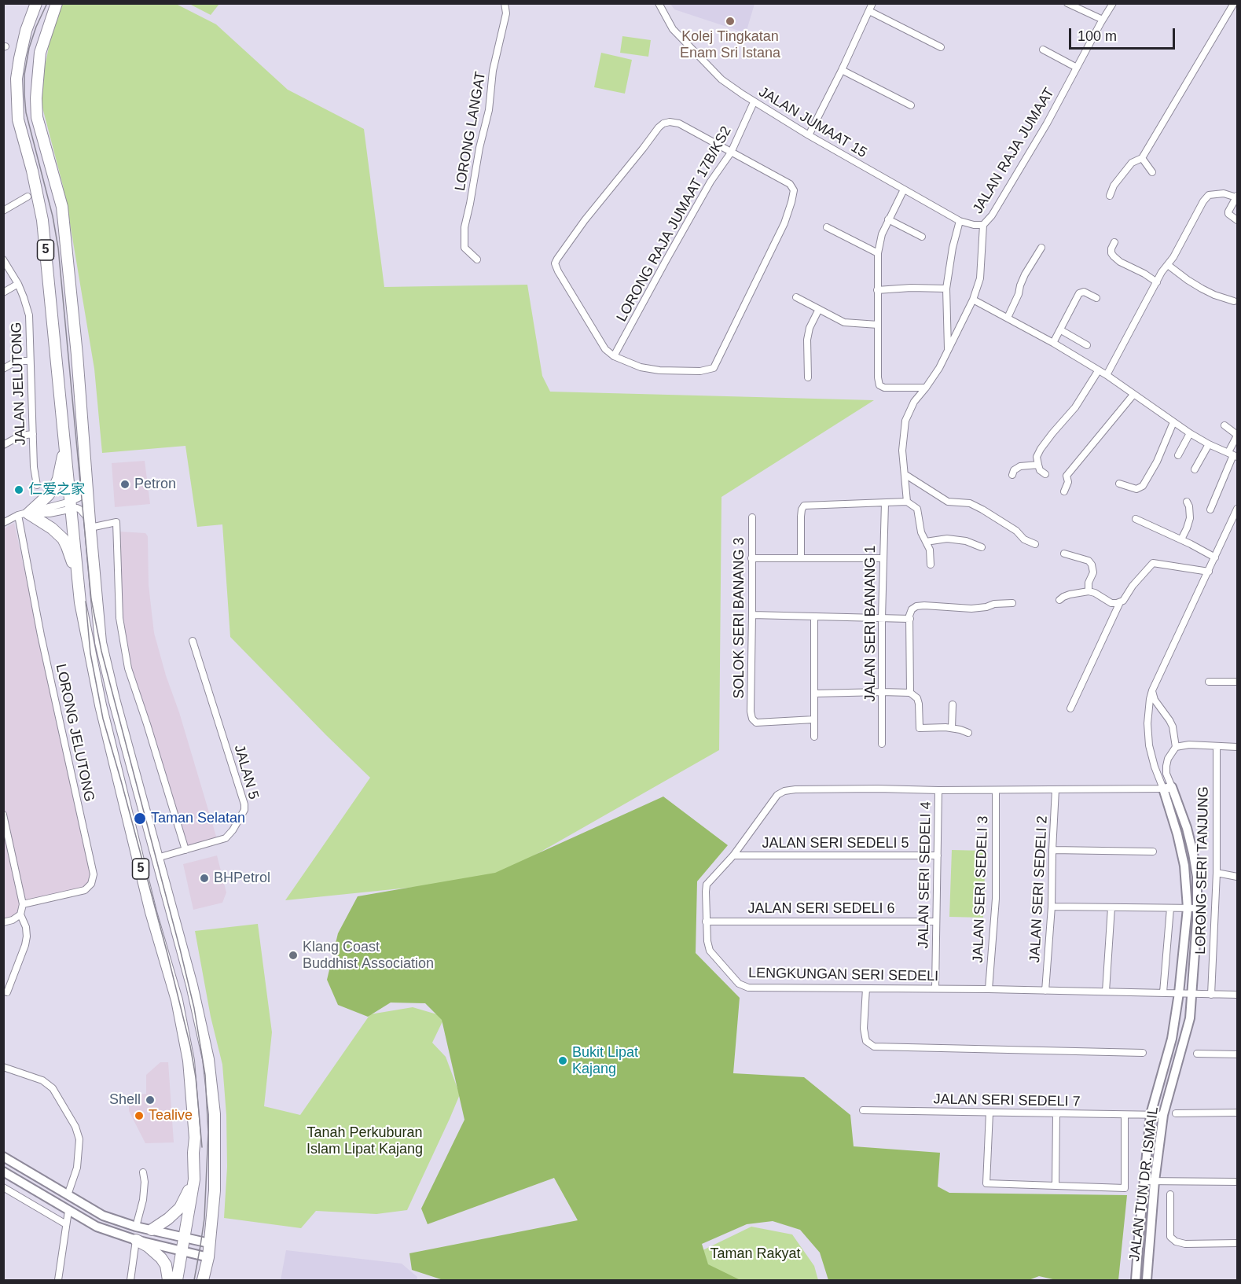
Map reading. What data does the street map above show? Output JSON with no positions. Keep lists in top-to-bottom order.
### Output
{
  "streets": {
    "highway": ["5"],
    "street": [
      "JALAN JUMAAT 15",
      "LORONG LANGAT",
      "JALAN RAJA JUMAAT",
      "LORONG RAJA JUMAAT 17B/KS2",
      "JALAN JELUTONG",
      "SOLOK SERI BANANG 3",
      "JALAN SERI BANANG 1",
      "LORONG JELUTONG",
      "JALAN 5",
      "JALAN SERI SEDELI 5",
      "LORONG SERI TANJUNG",
      "JALAN SERI SEDELI 4",
      "JALAN SERI SEDELI 3",
      "JALAN SERI SEDELI 2",
      "JALAN SERI SEDELI 6",
      "LENGKUNGAN SERI SEDELI",
      "JALAN SERI SEDELI 7",
      "JALAN TUN DR. ISMAIL"
    ]
  },
  "crossings": [
    ["JALAN JUMAAT 15", "JALAN RAJA JUMAAT"],
    ["JALAN JUMAAT 15", "LORONG RAJA JUMAAT 17B/KS2"],
    ["5", "JALAN 5"],
    ["JALAN SERI SEDELI 5", "JALAN SERI SEDELI 4"],
    ["JALAN SERI SEDELI 5", "LENGKUNGAN SERI SEDELI"],
    ["LORONG SERI TANJUNG", "LENGKUNGAN SERI SEDELI"],
    ["JALAN SERI SEDELI 4", "JALAN SERI SEDELI 6"],
    ["JALAN SERI SEDELI 4", "LENGKUNGAN SERI SEDELI"],
    ["JALAN SERI SEDELI 3", "LENGKUNGAN SERI SEDELI"],
    ["JALAN SERI SEDELI 2", "LENGKUNGAN SERI SEDELI"],
    ["JALAN SERI SEDELI 6", "LENGKUNGAN SERI SEDELI"],
    ["LENGKUNGAN SERI SEDELI", "JALAN TUN DR. ISMAIL"],
    ["JALAN SERI SEDELI 7", "JALAN TUN DR. ISMAIL"]
  ],
  "parks": ["Tanah Perkuburan Islam Lipat Kajang", "Taman Rakyat"],
  "places": [
    "Kolej Tingkatan Enam Sri Istana",
    "Petron",
    "仁爱之家",
    "Taman Selatan",
    "BHPetrol",
    "Klang Coast Buddhist Association",
    "Bukit Lipat Kajang",
    "Shell",
    "Tealive"
  ],
  "scale_bar": "100 m"
}
